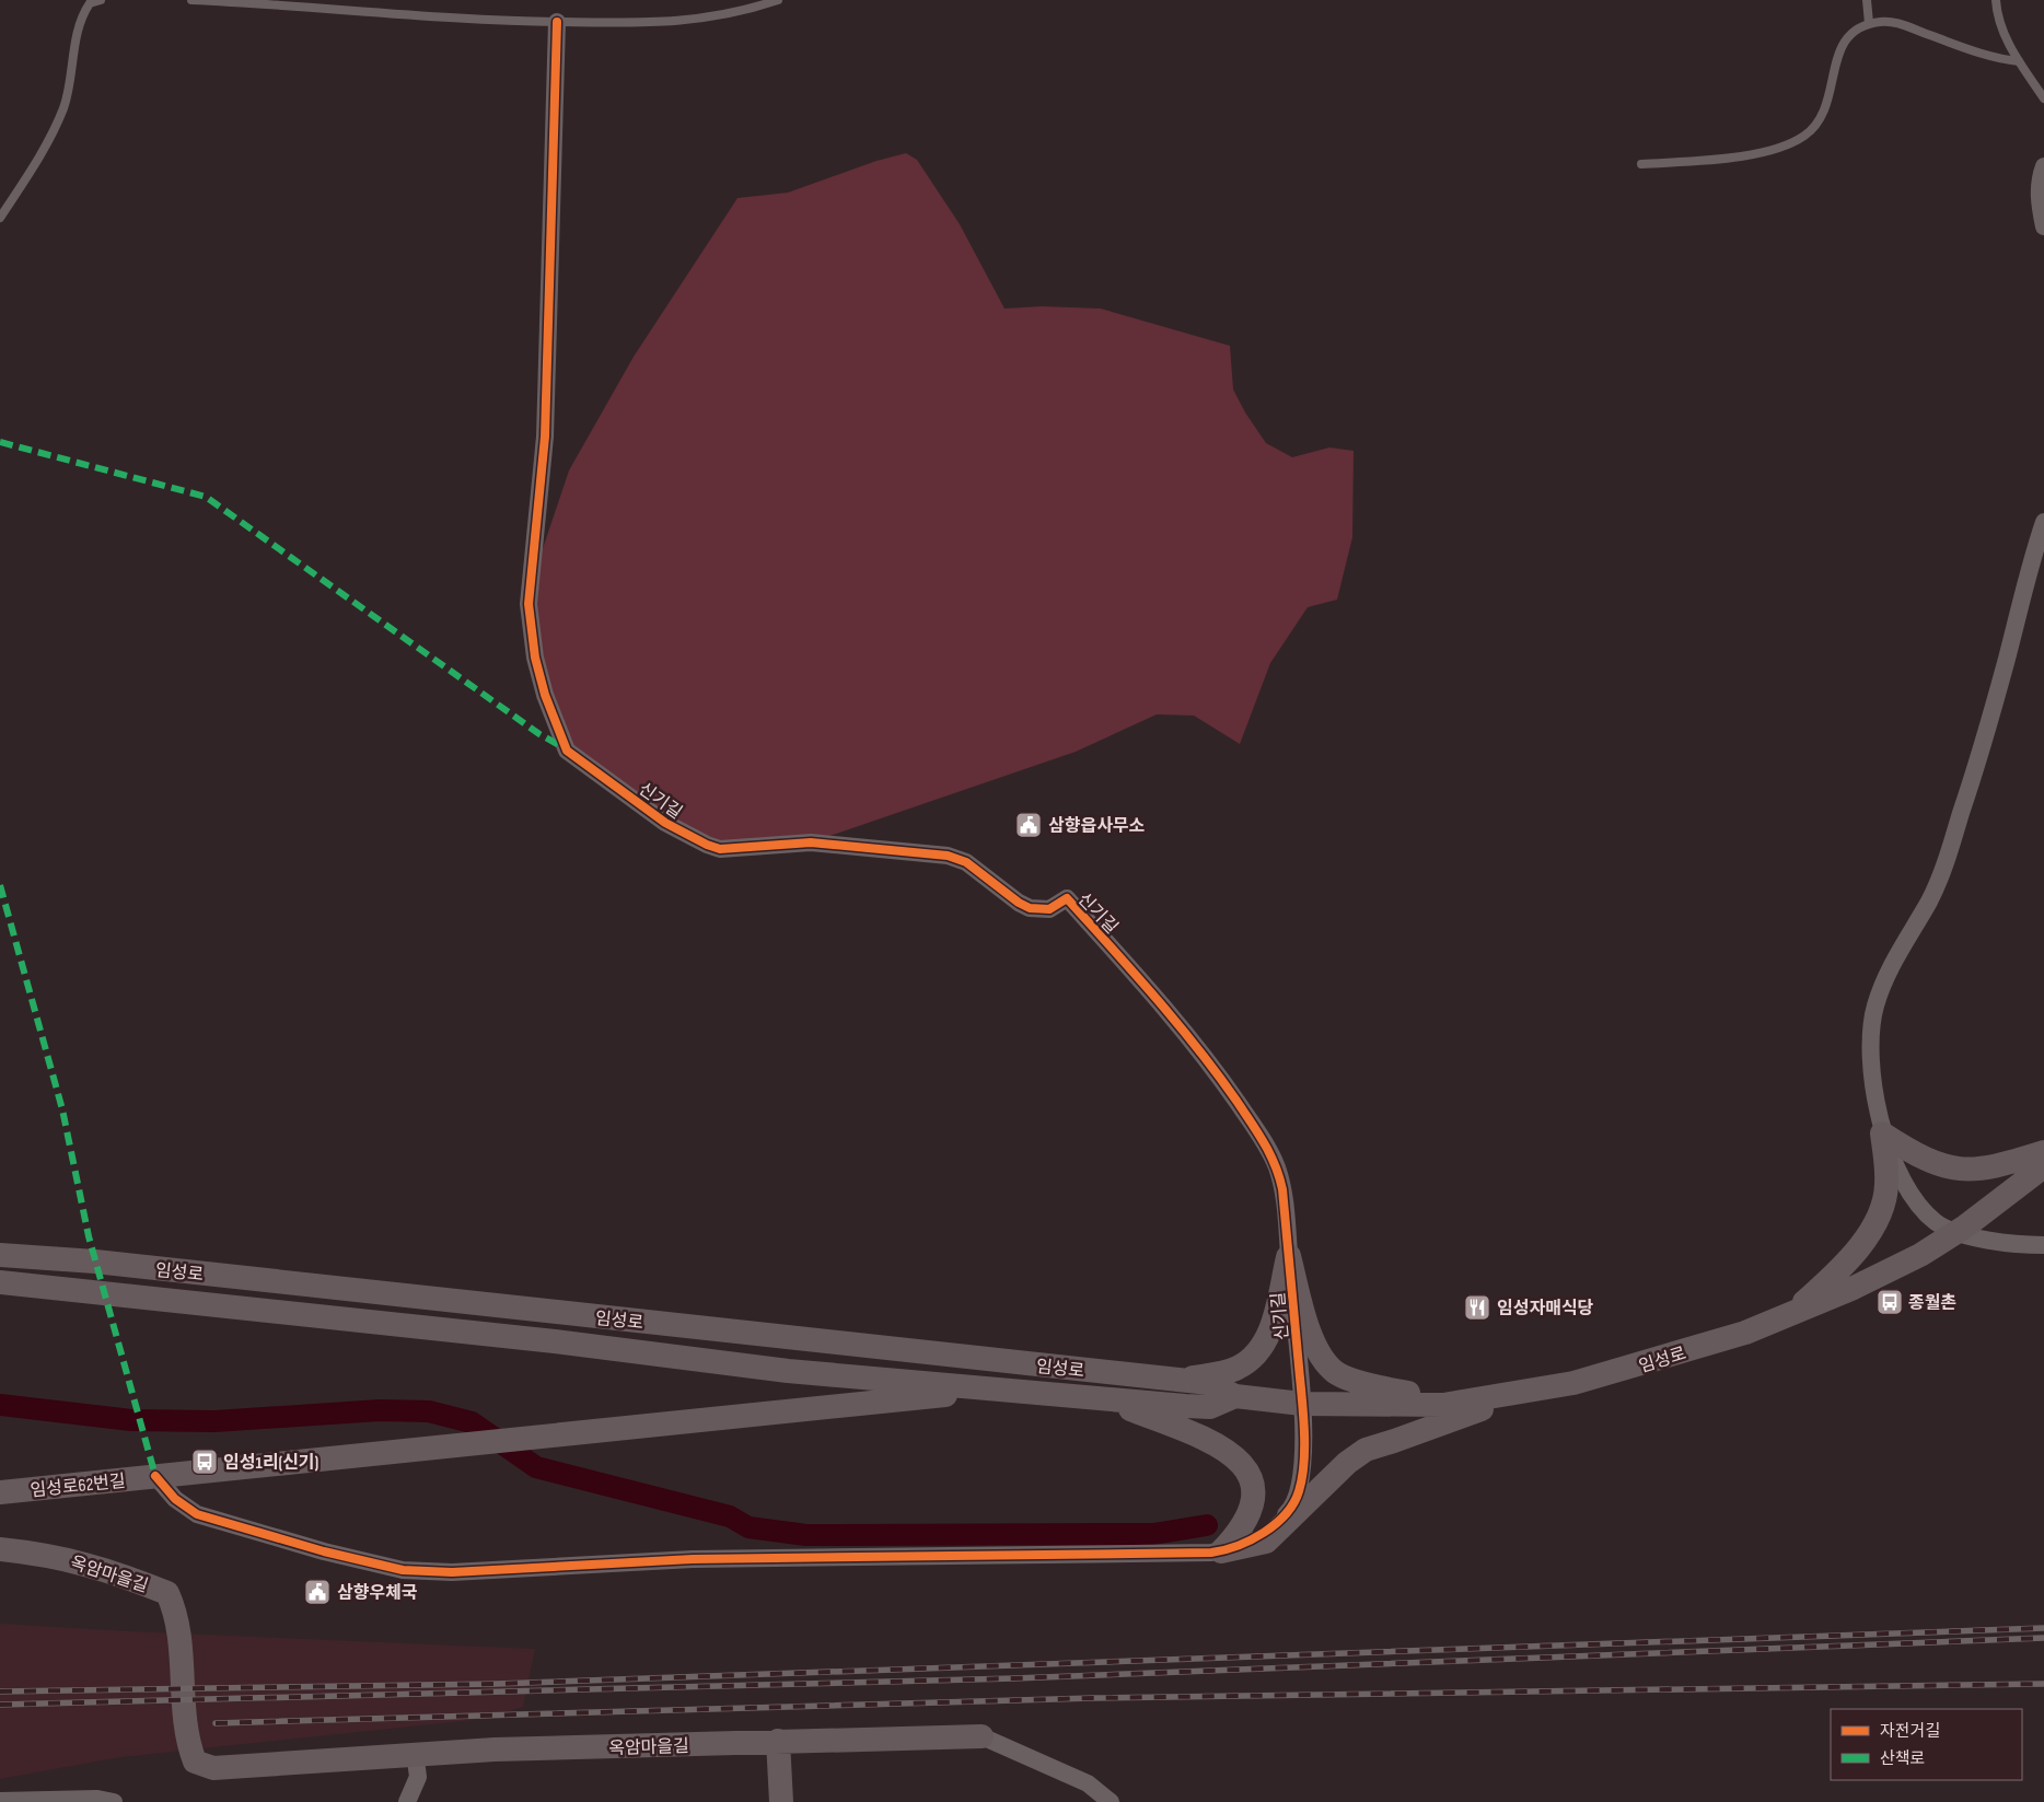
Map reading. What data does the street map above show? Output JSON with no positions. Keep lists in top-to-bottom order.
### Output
{
  "streets": {
    "main road": ["임성로", "임성로62번길", "옥암마을길"],
    "street": ["신기길"]
  },
  "crossings": [
    ["신기길", "임성로"],
    ["임성로", "임성로62번길"]
  ],
  "places": {
    "public building": ["삼향읍사무소", "삼향우체국"],
    "bus stop": ["종월촌", "임성1리(신기)"],
    "restaurant": ["임성자매식당"]
  },
  "legend": ["자전거길", "산책로"]
}
